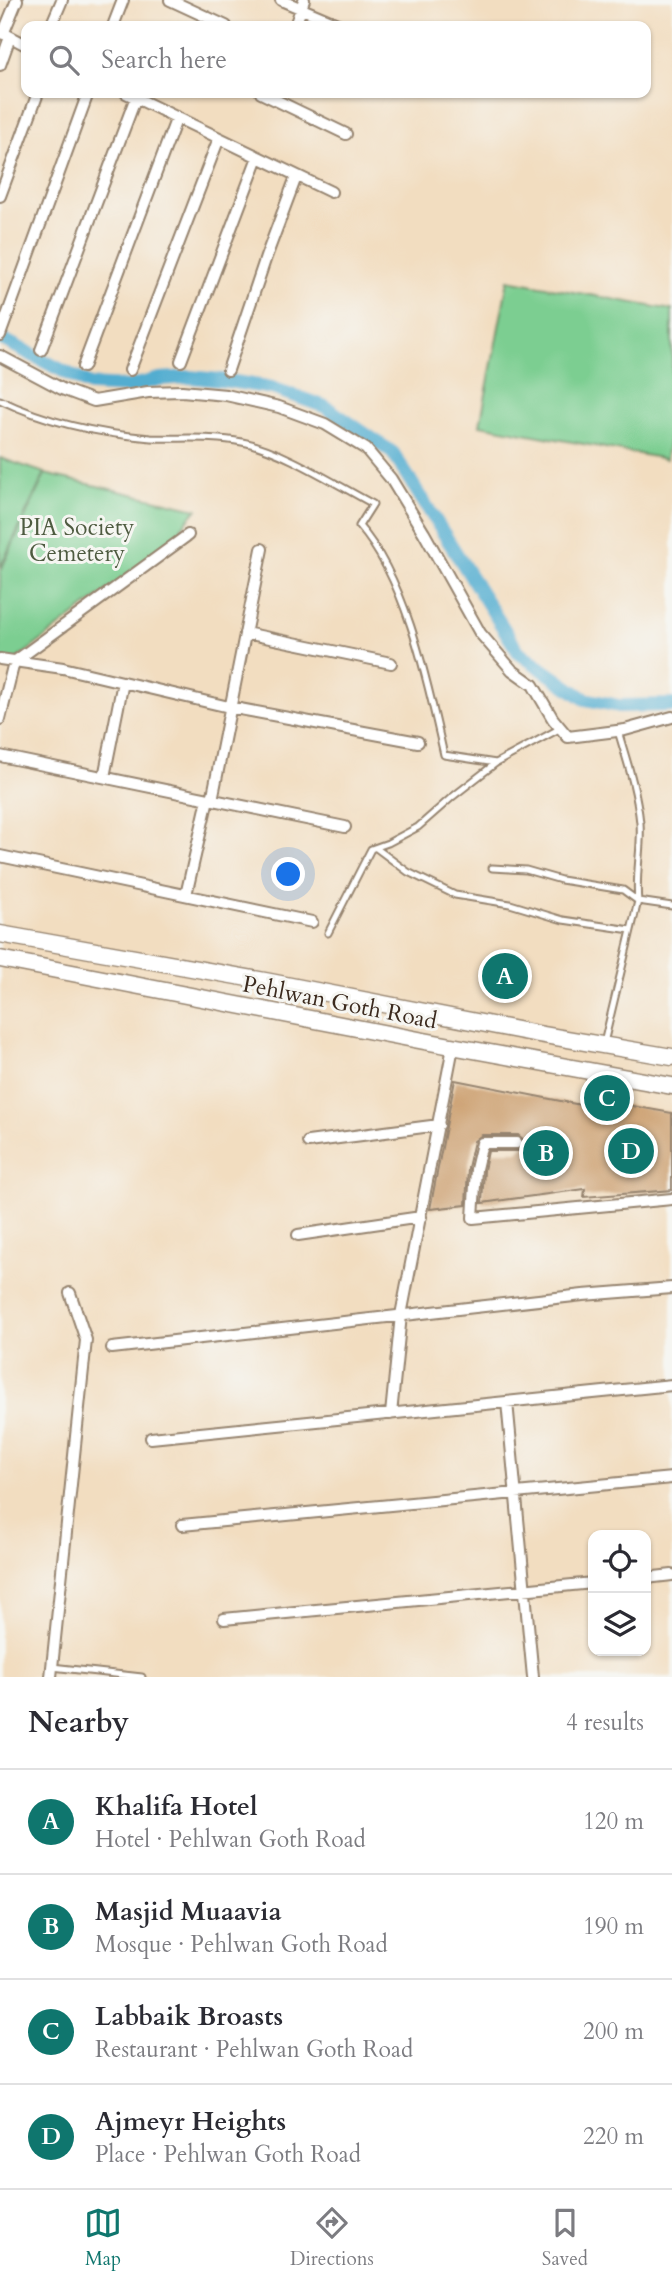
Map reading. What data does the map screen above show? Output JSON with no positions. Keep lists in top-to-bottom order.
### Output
{
  "streets": {
    "main road": ["Pehlwan Goth Road"]
  },
  "parks": ["PIA Society Cemetery"],
  "page": {
    "search": "Search here",
    "pins": [
      "A",
      "C",
      "D",
      "B"
    ],
    "heading": ["Nearby", "4 results"],
    "list": [
      {
        "mark": "A",
        "name": "Khalifa Hotel",
        "note": "Hotel · Pehlwan Goth Road",
        "value": "120 m"
      },
      {
        "mark": "B",
        "name": "Masjid Muaavia",
        "note": "Mosque · Pehlwan Goth Road",
        "value": "190 m"
      },
      {
        "mark": "C",
        "name": "Labbaik Broasts",
        "note": "Restaurant · Pehlwan Goth Road",
        "value": "200 m"
      },
      {
        "mark": "D",
        "name": "Ajmeyr Heights",
        "note": "Place · Pehlwan Goth Road",
        "value": "220 m"
      }
    ],
    "nav": ["Map", "Directions", "Saved"]
  }
}
